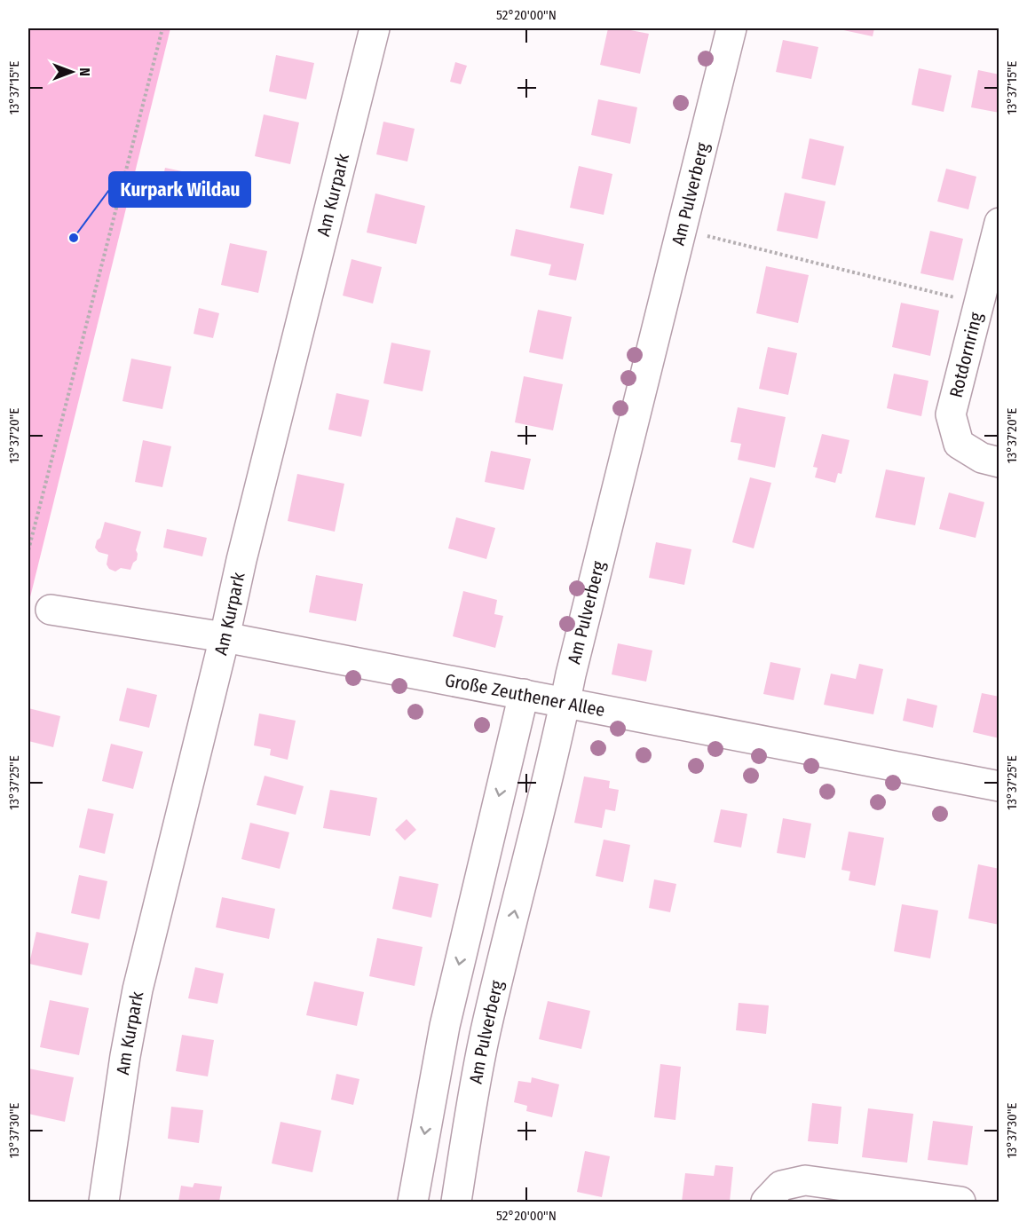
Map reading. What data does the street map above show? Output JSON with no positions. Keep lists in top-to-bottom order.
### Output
{
  "streets": {
    "street": [
      "Am Kurpark",
      "Am Pulverberg",
      "Rotdornring",
      "Große Zeuthener Allee"
    ]
  },
  "crossings": [
    ["Am Kurpark", "Große Zeuthener Allee"],
    ["Am Pulverberg", "Große Zeuthener Allee"]
  ],
  "places": ["Kurpark Wildau"],
  "north": "right",
  "coordinates": [
    "52°20'00\"N",
    "13°37'15\"E",
    "13°37'20\"E",
    "13°37'25\"E",
    "13°37'30\"E"
  ]
}
